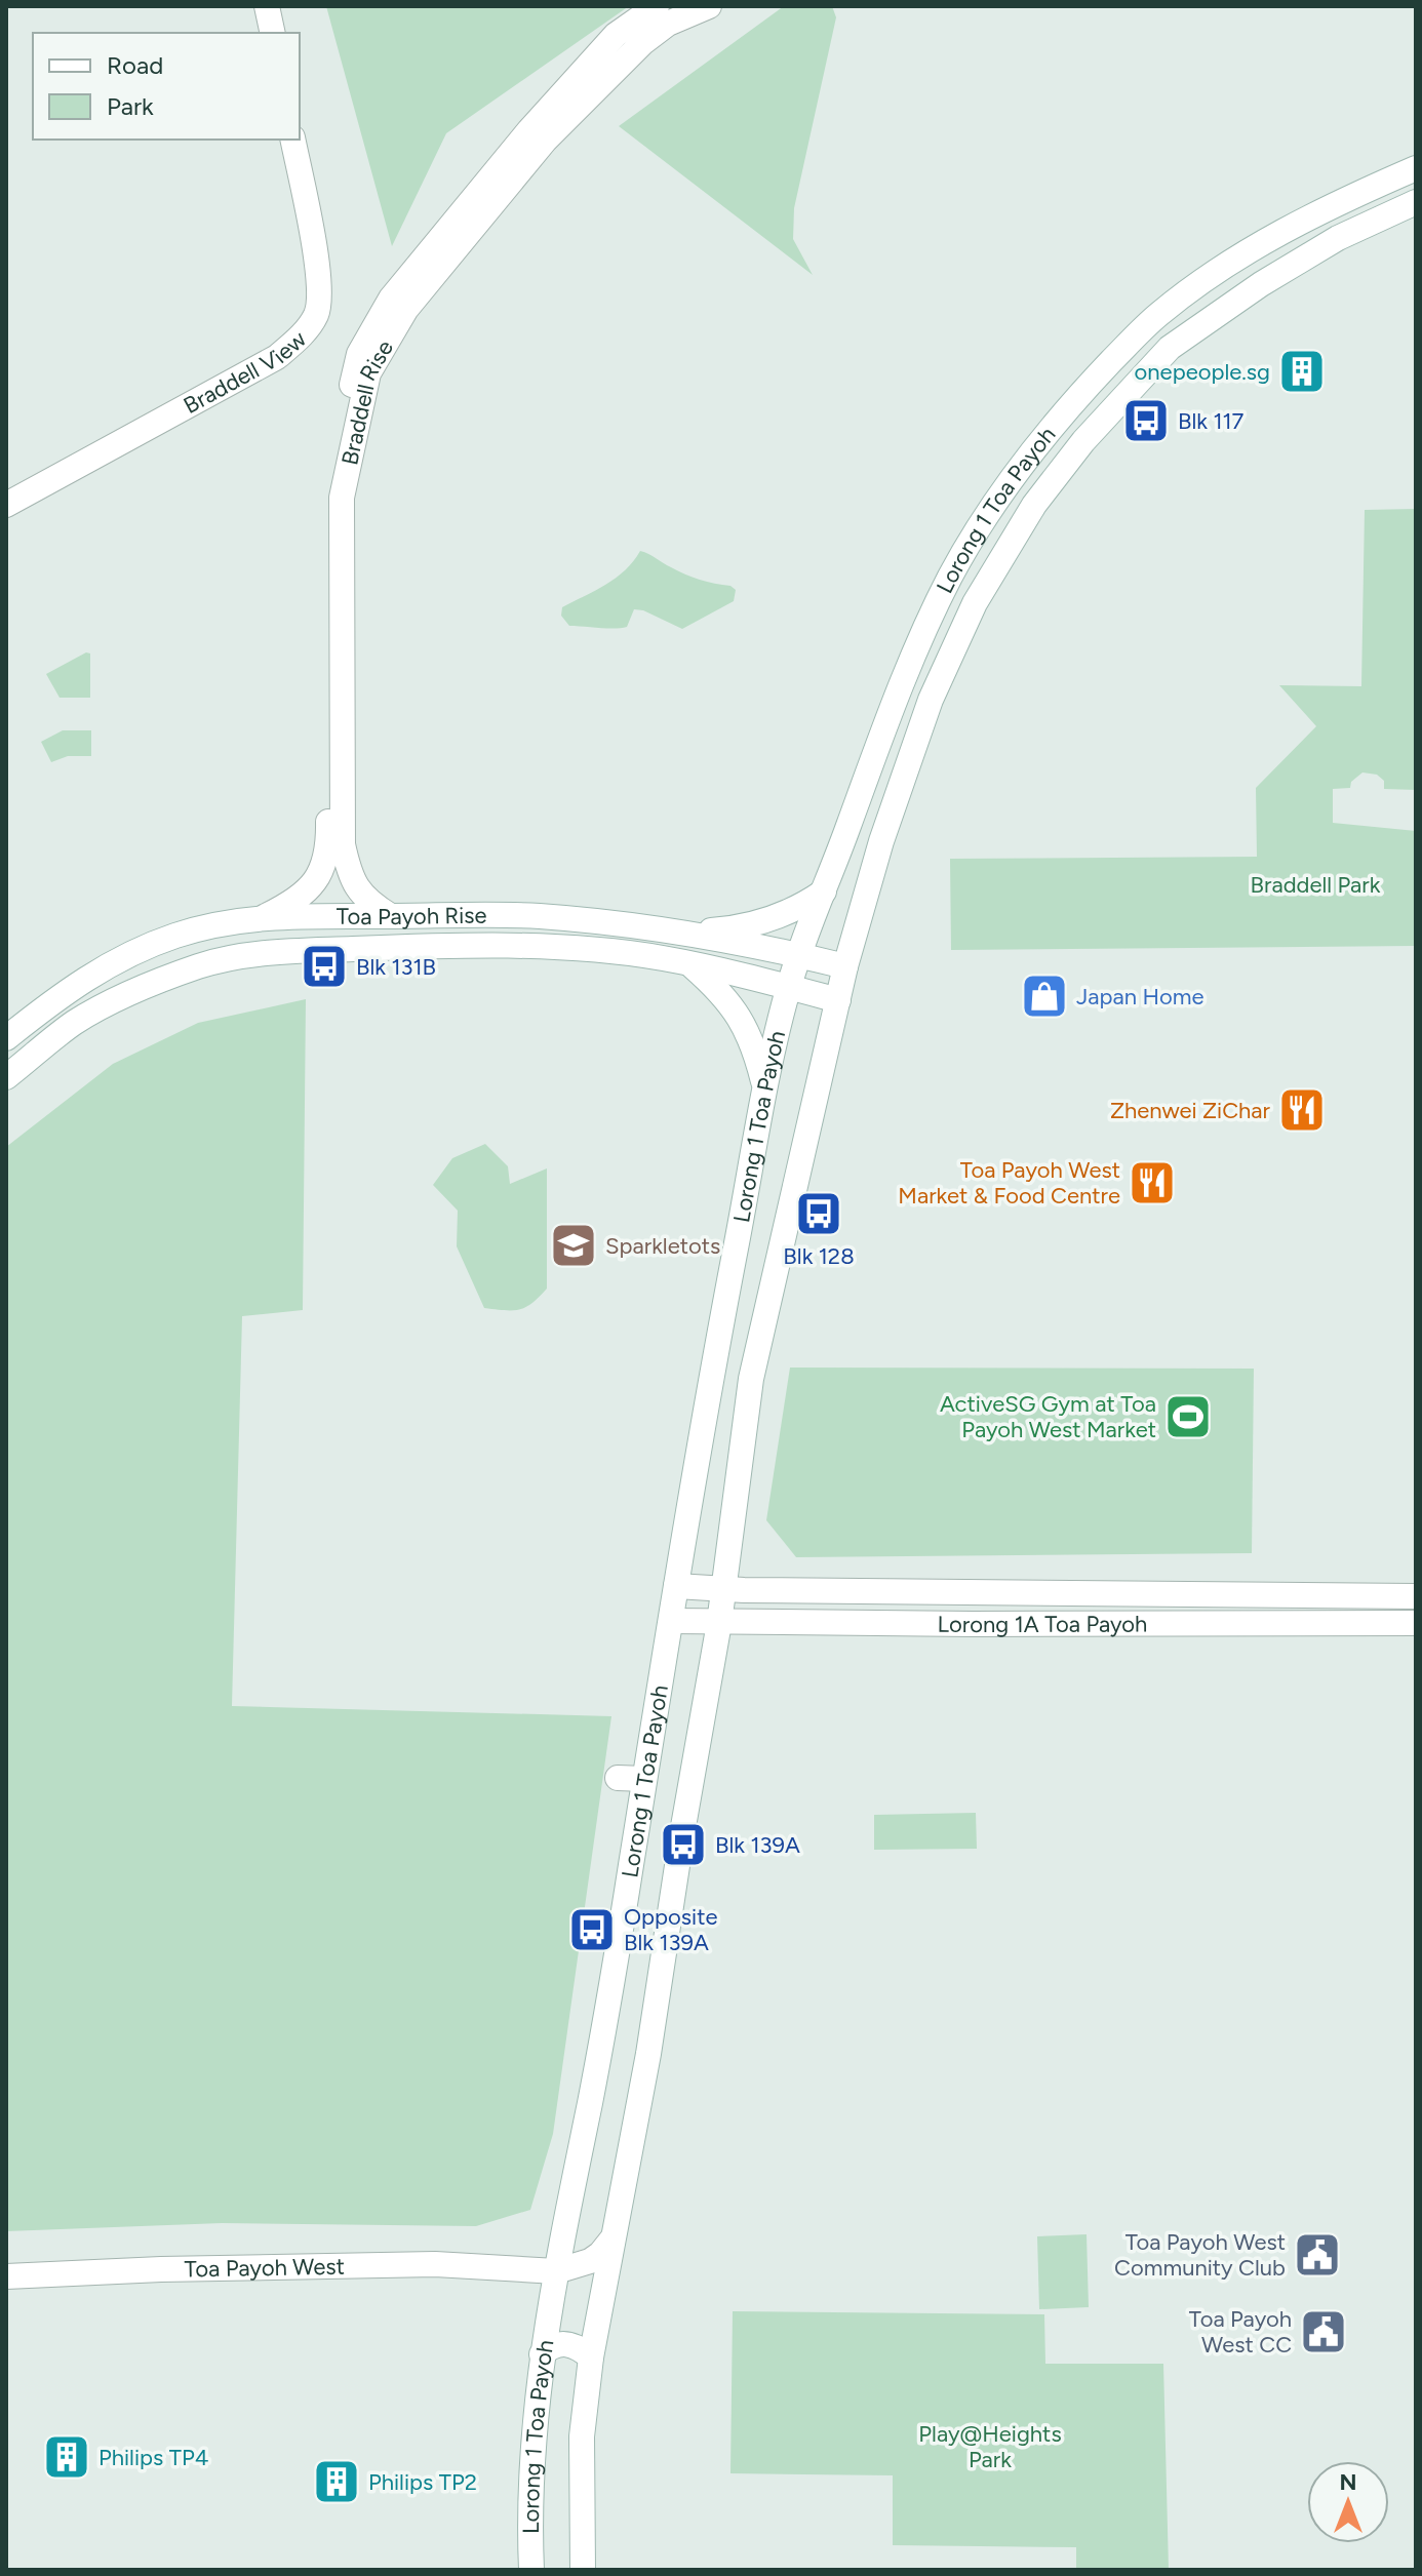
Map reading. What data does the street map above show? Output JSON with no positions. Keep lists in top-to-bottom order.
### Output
{
  "streets": {
    "main road": [
      "Braddell View",
      "Braddell Rise",
      "Lorong 1 Toa Payoh",
      "Toa Payoh Rise",
      "Lorong 1A Toa Payoh",
      "Toa Payoh West"
    ]
  },
  "crossings": [
    ["Braddell Rise", "Toa Payoh Rise"],
    ["Lorong 1 Toa Payoh", "Toa Payoh Rise"],
    ["Lorong 1 Toa Payoh", "Lorong 1A Toa Payoh"],
    ["Lorong 1 Toa Payoh", "Toa Payoh West"]
  ],
  "parks": ["Braddell Park", "Play@Heights Park"],
  "places": {
    "building": ["onepeople.sg", "Philips TP4", "Philips TP2"],
    "bus stop": [
      "Blk 117",
      "Blk 131B",
      "Blk 128",
      "Blk 139A",
      "Opposite Blk 139A"
    ],
    "shop": ["Japan Home"],
    "restaurant": ["Zhenwei ZiChar", "Toa Payoh West Market & Food Centre"],
    "school or university": ["Sparkletots"],
    "sports": ["ActiveSG Gym at Toa Payoh West Market"],
    "public building": ["Toa Payoh West Community Club", "Toa Payoh West CC"]
  },
  "legend": ["Road", "Park"],
  "north": "top"
}
